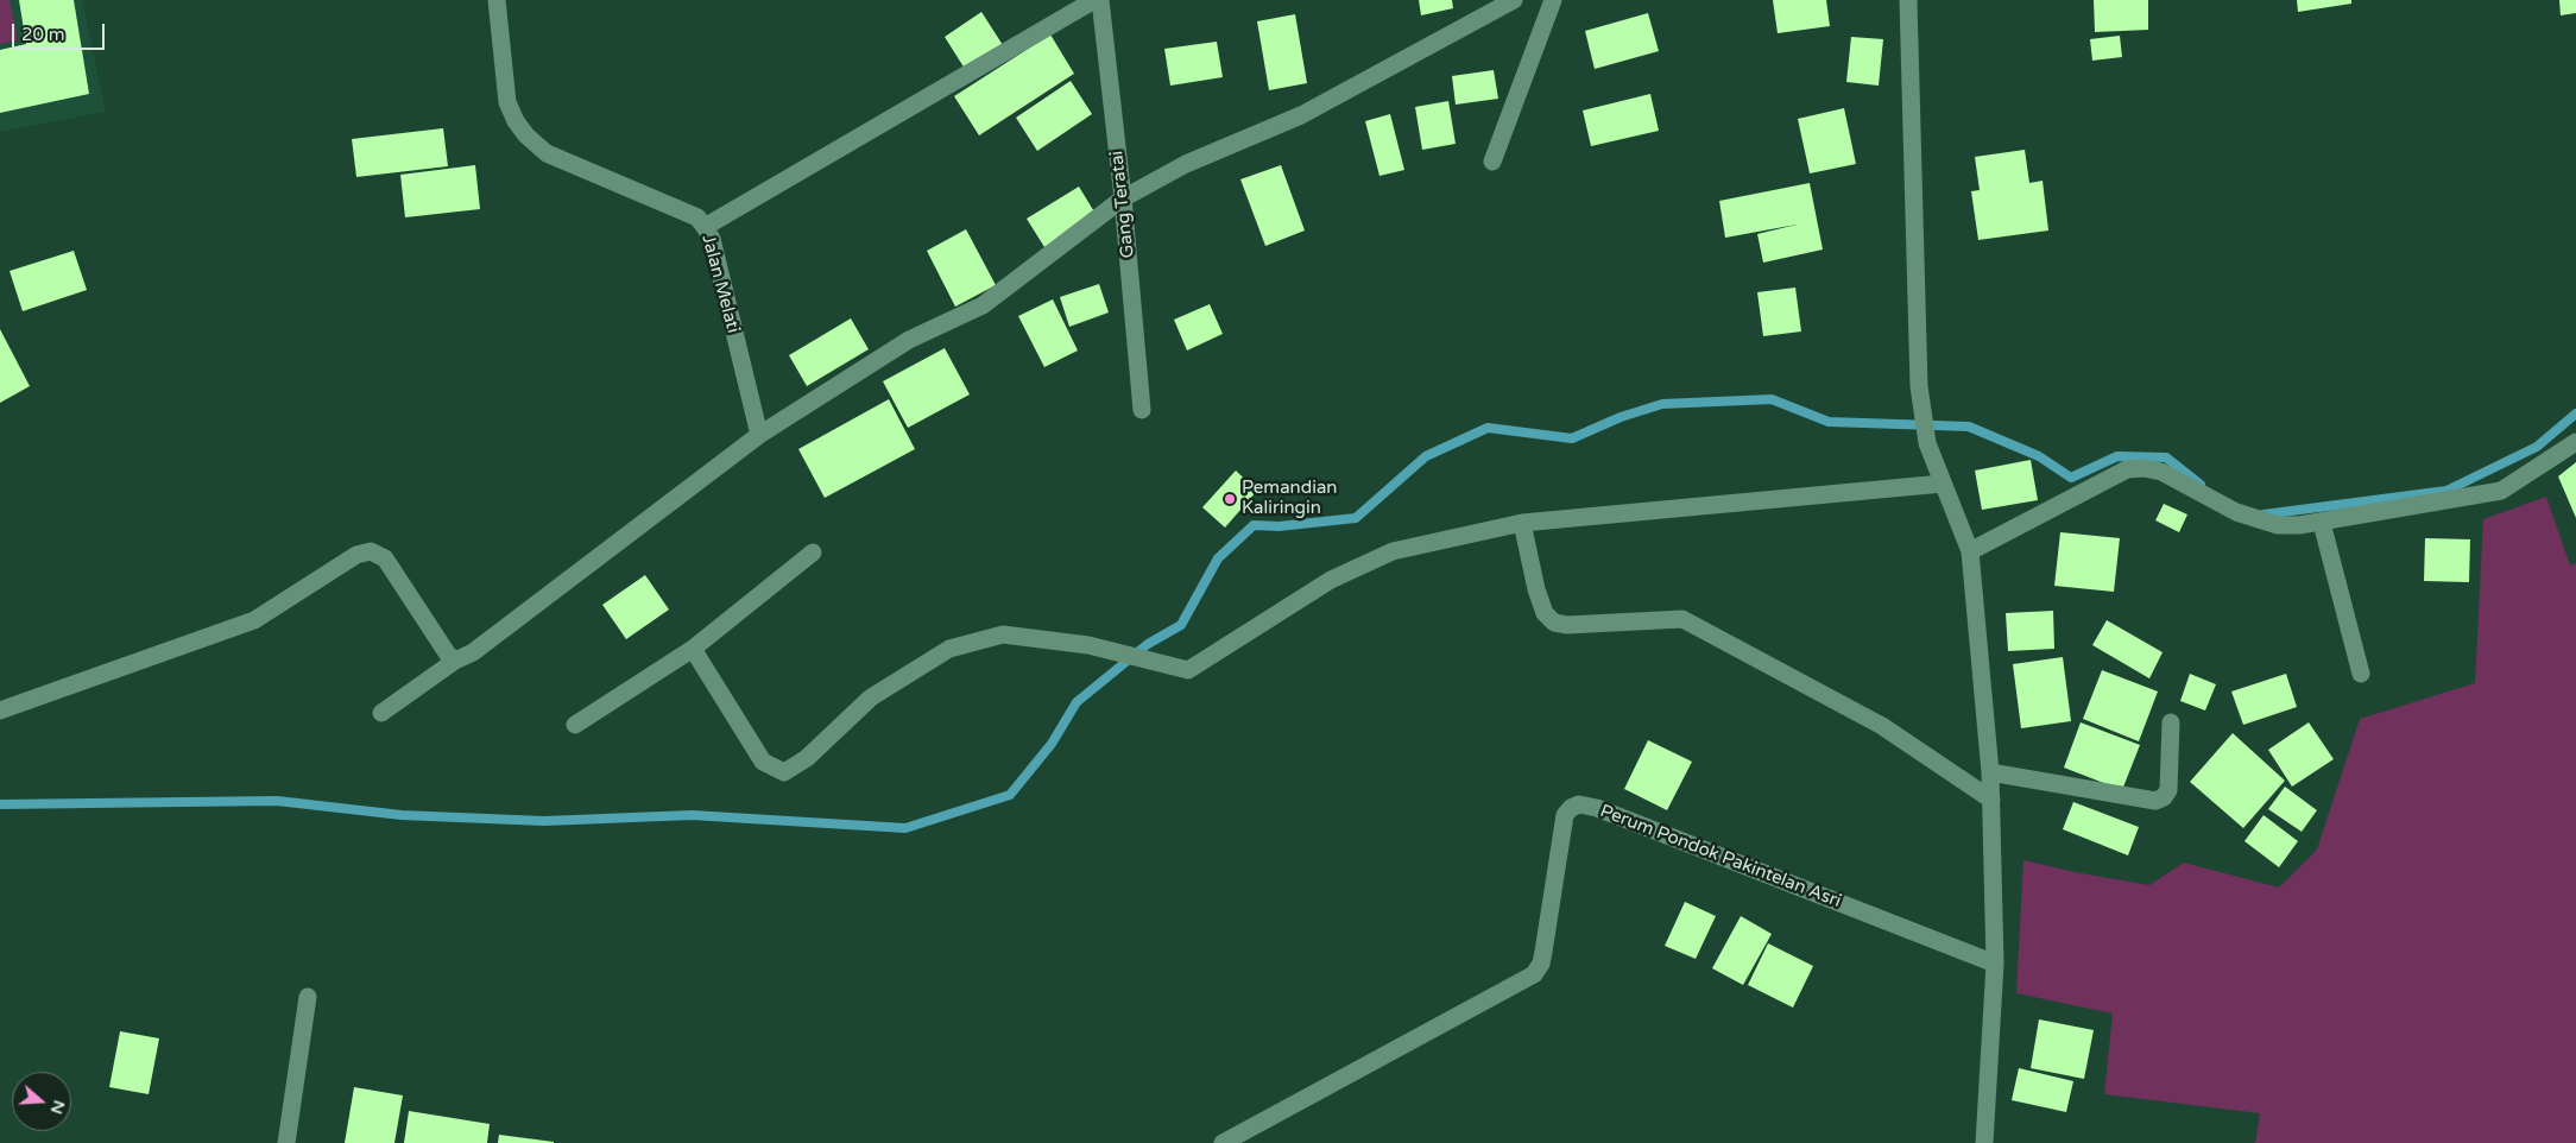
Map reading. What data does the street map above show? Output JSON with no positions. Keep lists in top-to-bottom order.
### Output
{
  "streets": {
    "street": ["Gang Teratai", "Jalan Melati", "Perum Pondok Pakintelan Asri"]
  },
  "places": ["Pemandian Kaliringin"],
  "scale_bar": "20 m",
  "north": "right"
}
